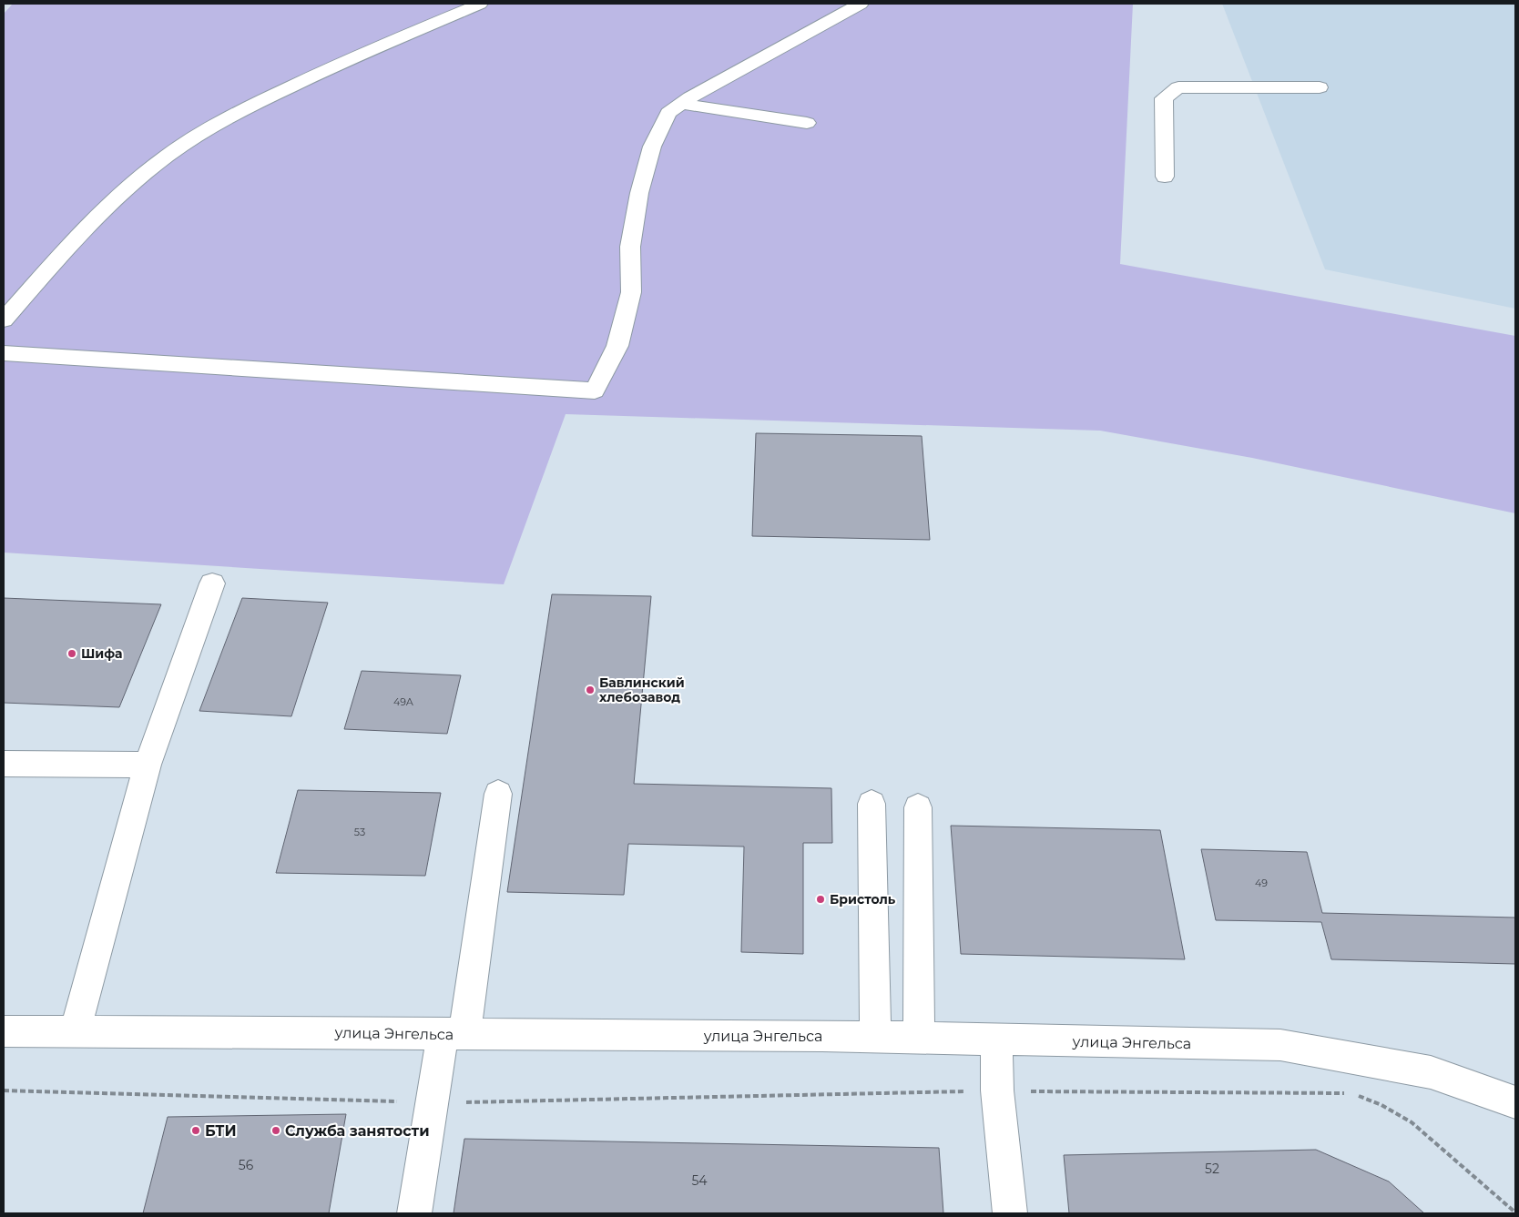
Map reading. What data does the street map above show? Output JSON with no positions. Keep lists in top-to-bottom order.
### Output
{
  "streets": {
    "street": ["улица Энгельса"]
  },
  "places": [
    "Шифа",
    "Бавлинский хлебозавод",
    "Бристоль",
    "БТИ",
    "Служба занятости"
  ],
  "house_numbers": [
    "49А",
    "53",
    "49",
    "56",
    "52",
    "54"
  ]
}
